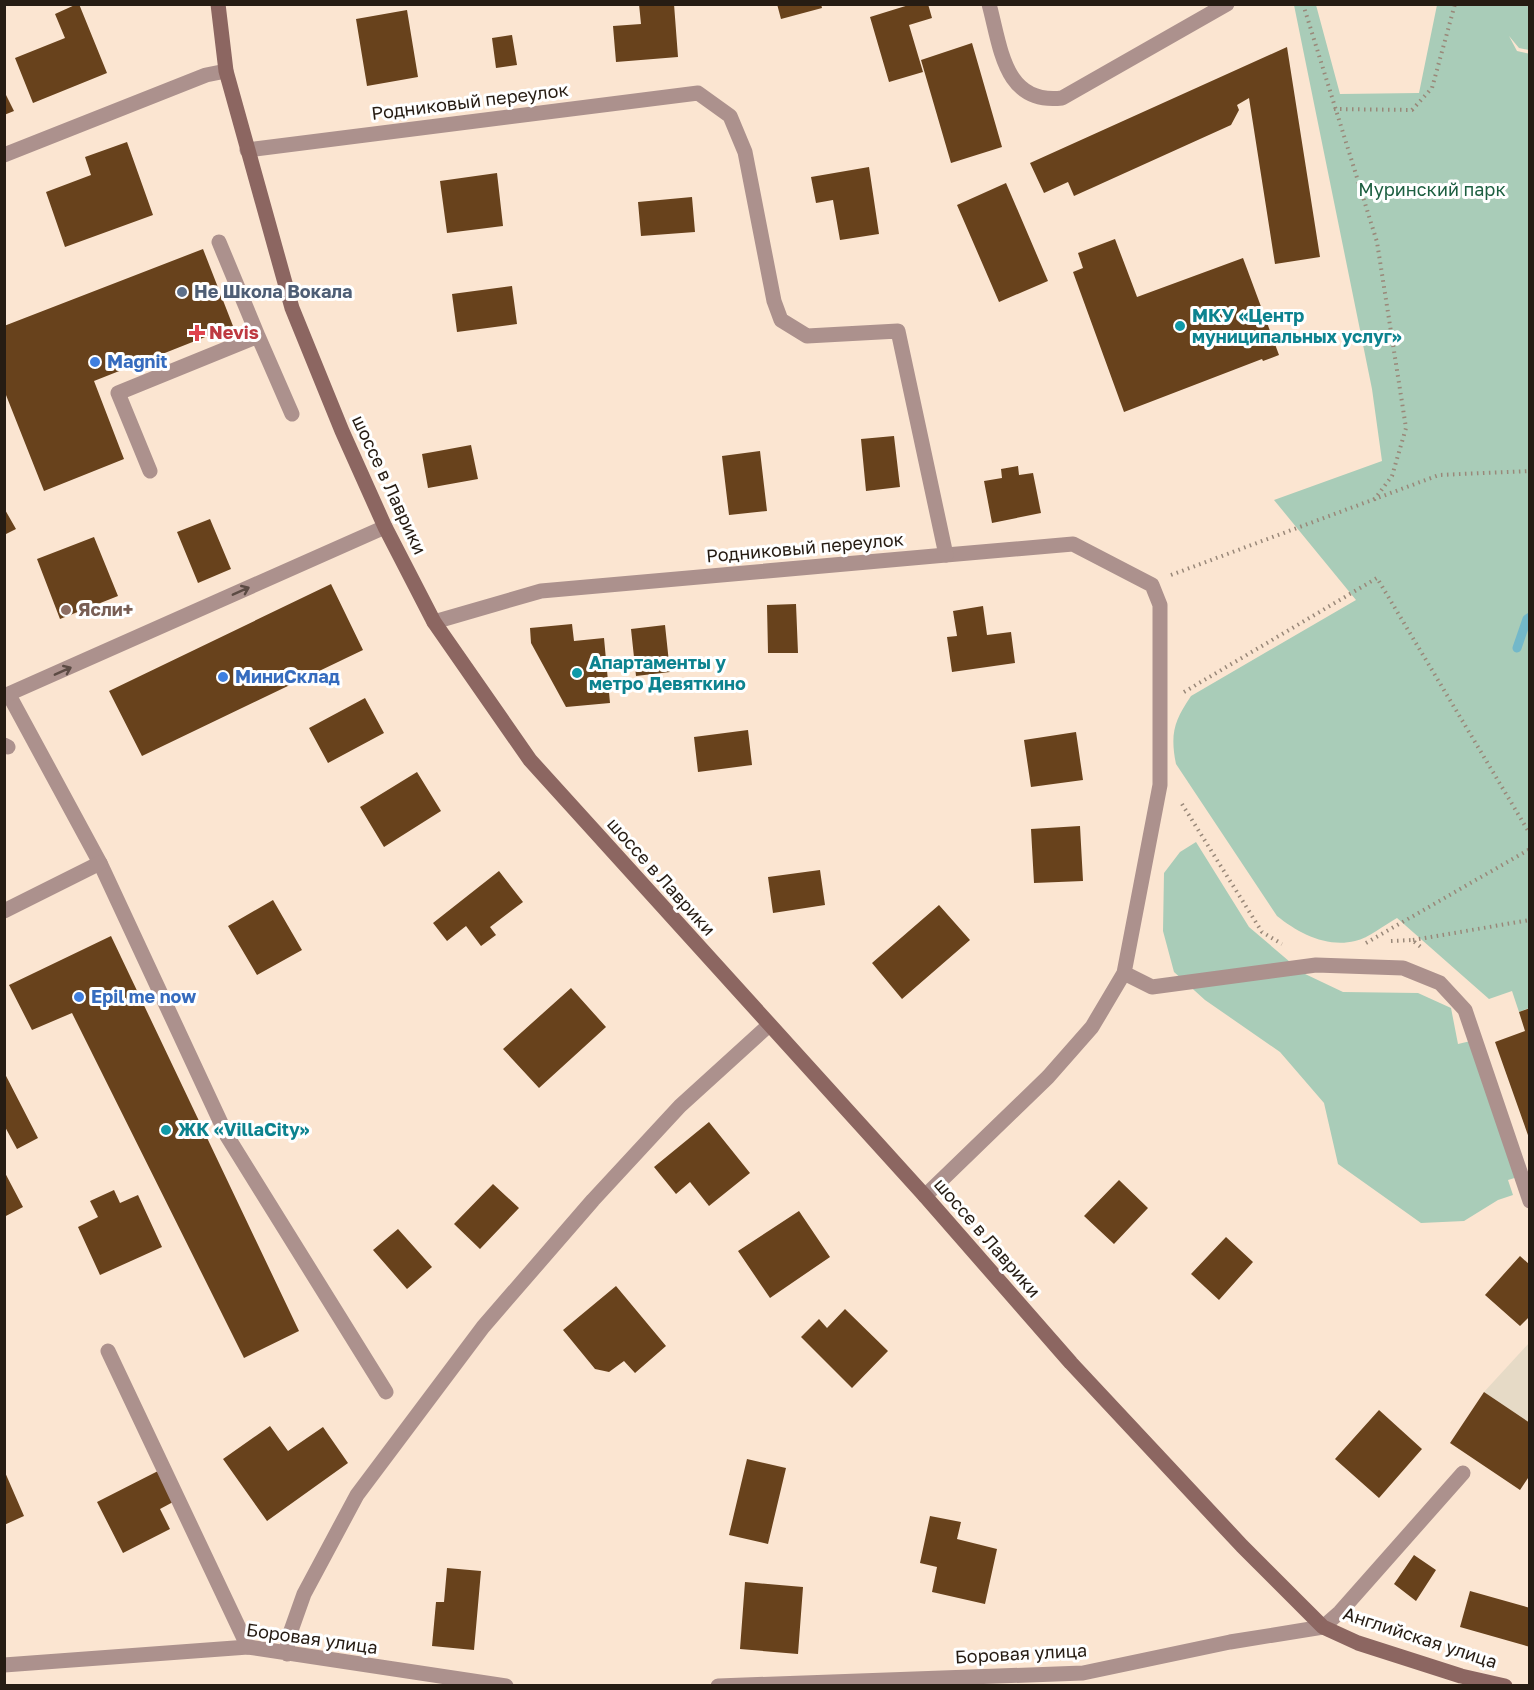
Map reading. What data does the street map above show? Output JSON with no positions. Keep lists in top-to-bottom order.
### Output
{
  "streets": {
    "street": [
      "Родниковый переулок",
      "шоссе в Лаврики",
      "Английская улица",
      "Боровая улица"
    ]
  },
  "crossings": [
    ["Родниковый переулок", "шоссе в Лаврики"],
    ["шоссе в Лаврики", "Английская улица"],
    ["шоссе в Лаврики", "Боровая улица"],
    ["Английская улица", "Боровая улица"]
  ],
  "parks": ["Муринский парк"],
  "places": {
    "other": [
      "Не Школа Вокала",
      "МКУ «Центр муниципальных услуг»",
      "Magnit",
      "Ясли+",
      "Апартаменты у метро Девяткино",
      "МиниСклад",
      "Epil me now",
      "ЖК «VillaCity»"
    ],
    "health": ["Nevis"]
  }
}
